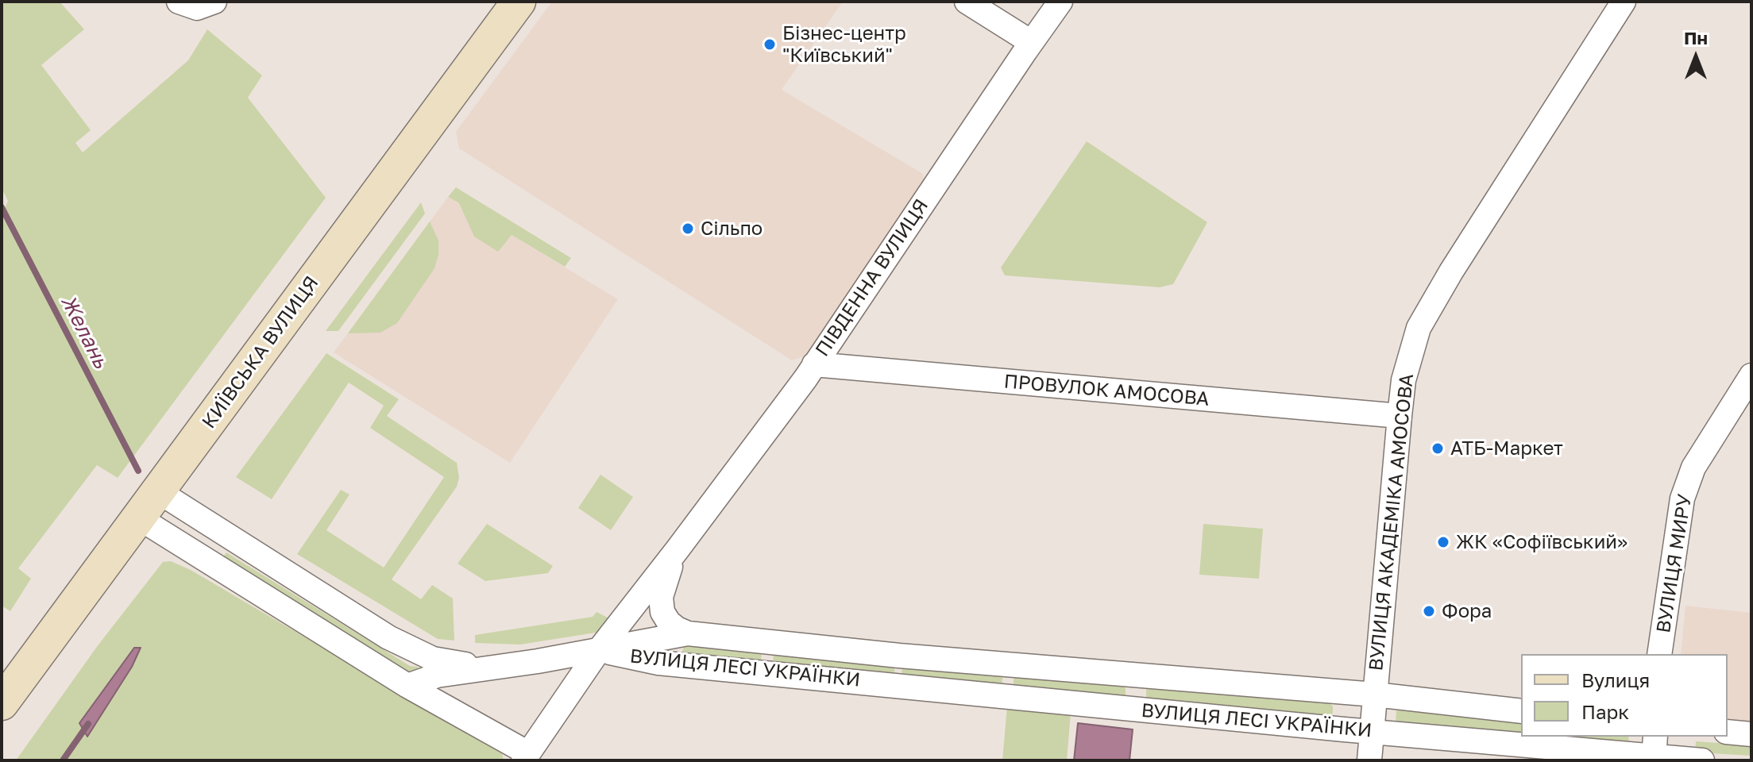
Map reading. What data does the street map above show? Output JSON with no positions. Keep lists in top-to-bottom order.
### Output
{
  "streets": {
    "main road": ["КИЇВСЬКА ВУЛИЦЯ"],
    "street": [
      "ПІВДЕННА ВУЛИЦЯ",
      "ПРОВУЛОК АМОСОВА",
      "ВУЛИЦЯ АКАДЕМІКА АМОСОВА",
      "ВУЛИЦЯ МИРУ",
      "ВУЛИЦЯ ЛЕСІ УКРАЇНКИ"
    ]
  },
  "crossings": [
    ["ПІВДЕННА ВУЛИЦЯ", "ПРОВУЛОК АМОСОВА"],
    ["ПІВДЕННА ВУЛИЦЯ", "ВУЛИЦЯ ЛЕСІ УКРАЇНКИ"],
    ["ПРОВУЛОК АМОСОВА", "ВУЛИЦЯ АКАДЕМІКА АМОСОВА"],
    ["ВУЛИЦЯ АКАДЕМІКА АМОСОВА", "ВУЛИЦЯ ЛЕСІ УКРАЇНКИ"]
  ],
  "water": ["Желань"],
  "places": [
    "Бізнес-центр \"Київський\"",
    "Сільпо",
    "АТБ-Маркет",
    "ЖК «Софіївський»",
    "Фора"
  ],
  "legend": ["Вулиця", "Парк"],
  "north": "top"
}
